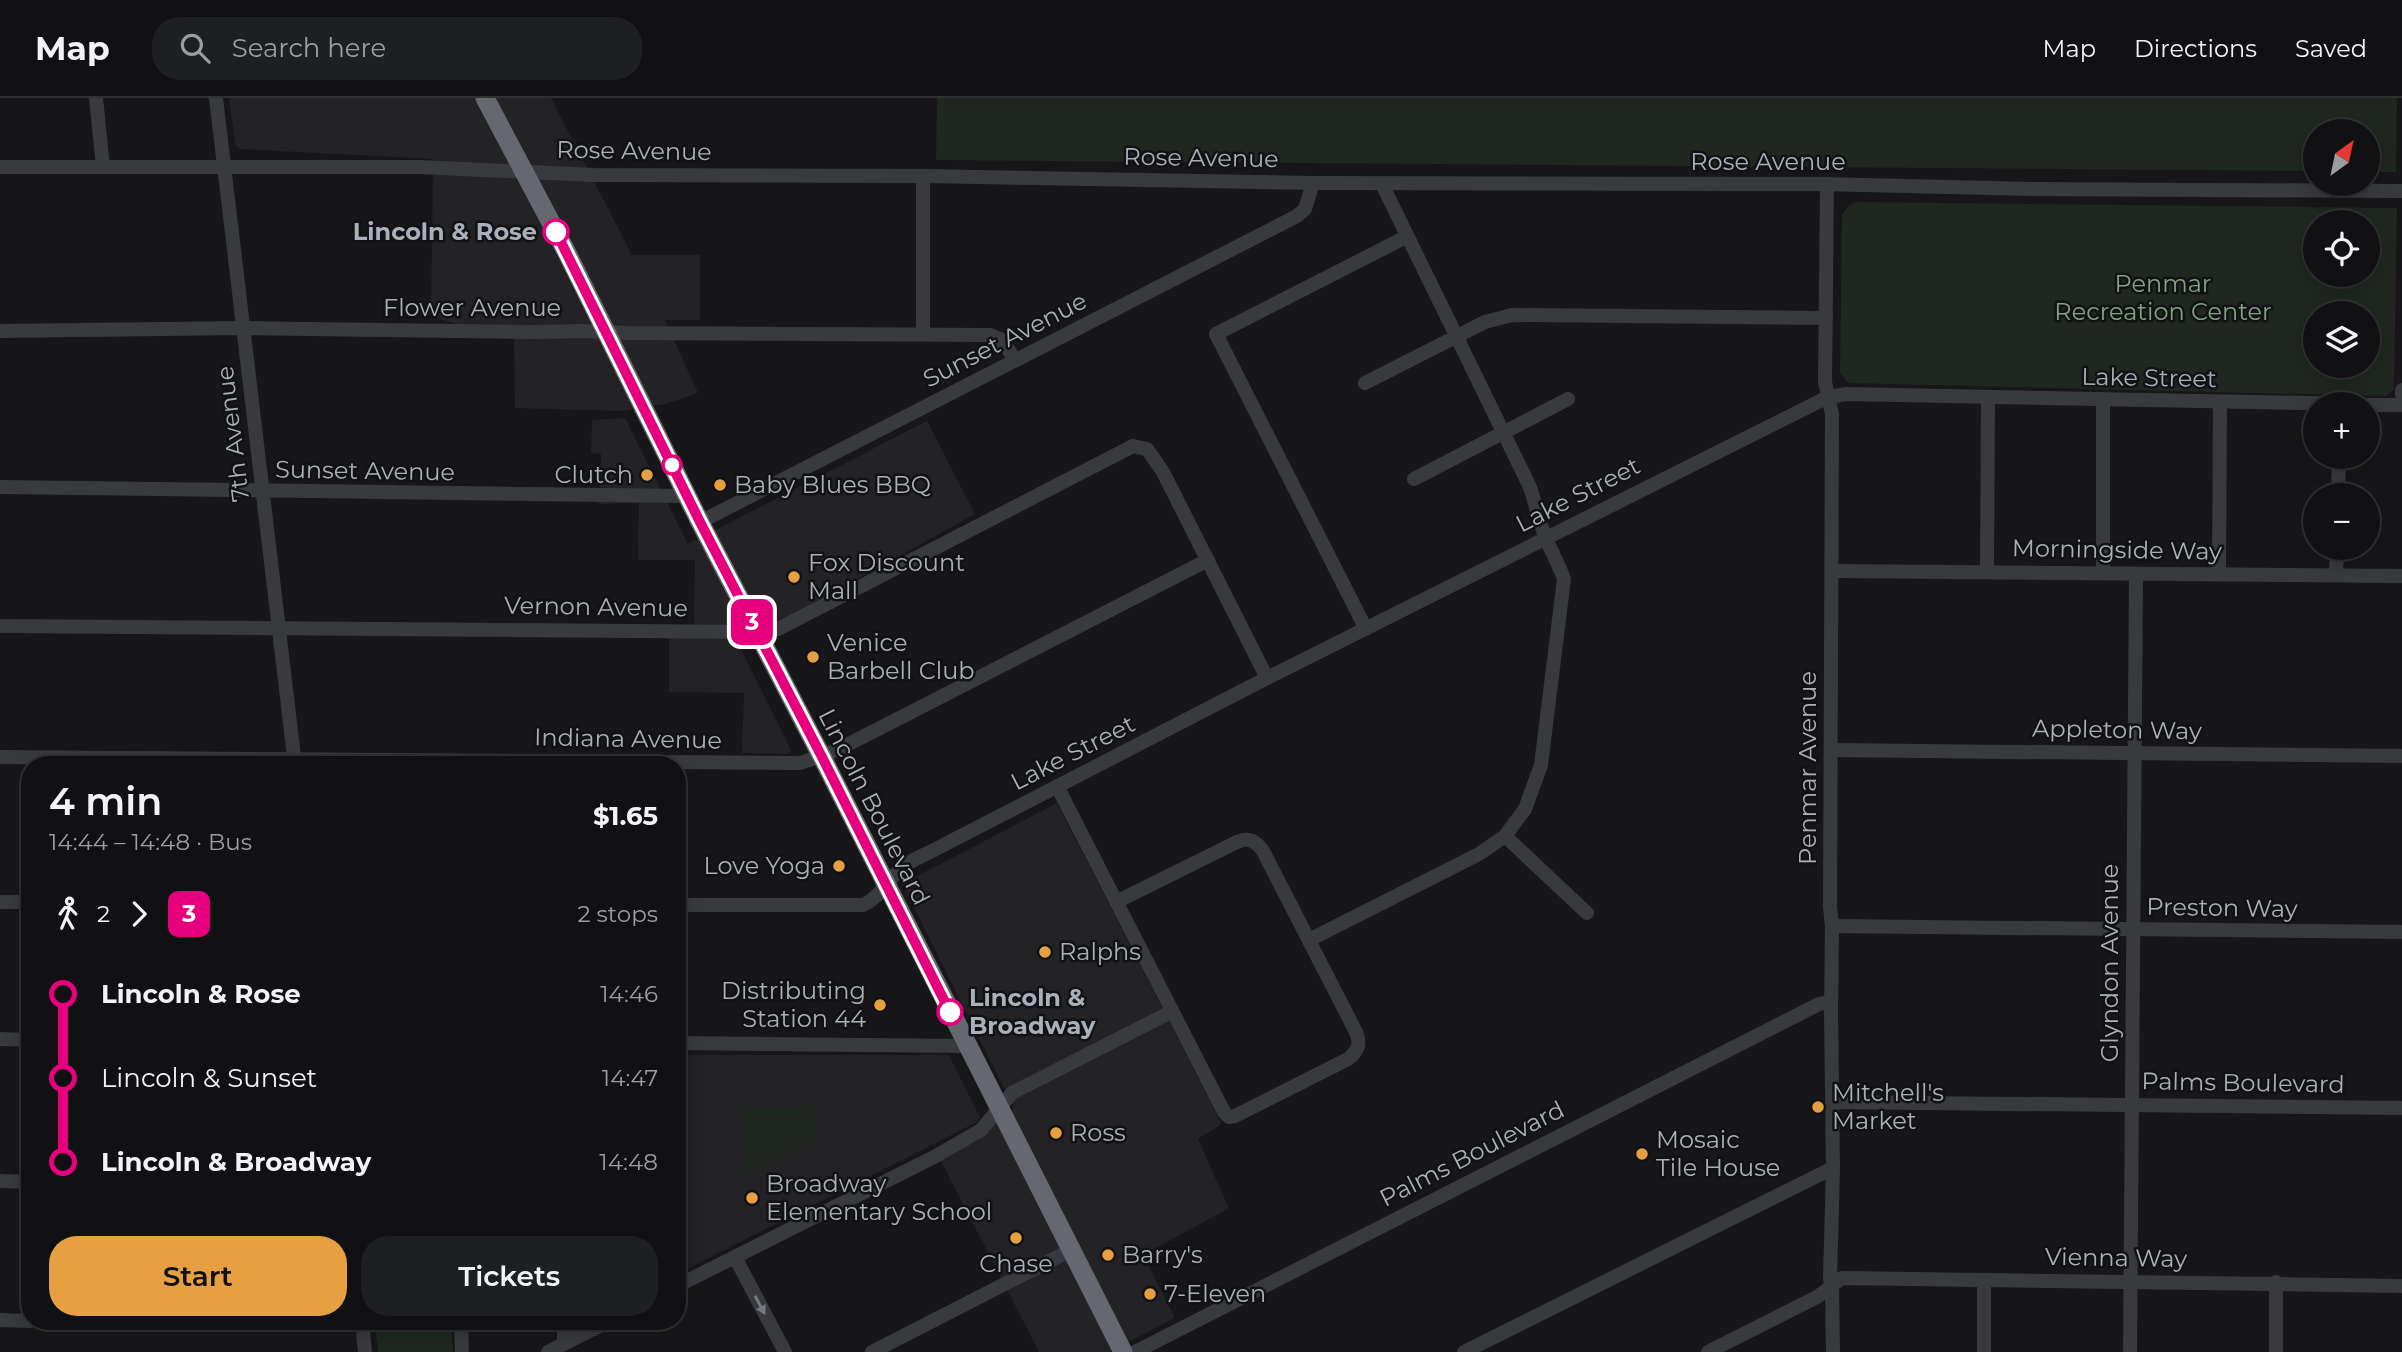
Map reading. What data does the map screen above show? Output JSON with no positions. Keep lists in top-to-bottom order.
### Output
{
  "streets": {
    "highway": ["Lincoln Boulevard"],
    "street": [
      "Rose Avenue",
      "Flower Avenue",
      "Sunset Avenue",
      "Lake Street",
      "7th Avenue",
      "Morningside Way",
      "Vernon Avenue",
      "Appleton Way",
      "Indiana Avenue",
      "Penmar Avenue",
      "Preston Way",
      "Glyndon Avenue",
      "Palms Boulevard",
      "Vienna Way"
    ]
  },
  "crossings": [
    ["Rose Avenue", "Sunset Avenue"],
    ["Rose Avenue", "7th Avenue"],
    ["Rose Avenue", "Penmar Avenue"],
    ["Rose Avenue", "Lincoln Boulevard"],
    ["Flower Avenue", "Sunset Avenue"],
    ["Flower Avenue", "7th Avenue"],
    ["Flower Avenue", "Lincoln Boulevard"],
    ["Sunset Avenue", "7th Avenue"],
    ["Sunset Avenue", "Lincoln Boulevard"],
    ["Lake Street", "Penmar Avenue"],
    ["Lake Street", "Lincoln Boulevard"],
    ["7th Avenue", "Vernon Avenue"],
    ["Morningside Way", "Penmar Avenue"],
    ["Morningside Way", "Glyndon Avenue"],
    ["Vernon Avenue", "Indiana Avenue"],
    ["Vernon Avenue", "Lincoln Boulevard"],
    ["Appleton Way", "Penmar Avenue"],
    ["Appleton Way", "Glyndon Avenue"],
    ["Indiana Avenue", "Lincoln Boulevard"],
    ["Penmar Avenue", "Preston Way"],
    ["Penmar Avenue", "Palms Boulevard"],
    ["Penmar Avenue", "Vienna Way"],
    ["Preston Way", "Glyndon Avenue"],
    ["Glyndon Avenue", "Palms Boulevard"],
    ["Glyndon Avenue", "Vienna Way"]
  ],
  "parks": ["Penmar Recreation Center"],
  "places": [
    "Lincoln & Rose",
    "Clutch",
    "Baby Blues BBQ",
    "Fox Discount Mall",
    "Venice Barbell Club",
    "Love Yoga",
    "Ralphs",
    "Distributing Station 44",
    "Lincoln & Broadway",
    "Mitchell's Market",
    "Ross",
    "Mosaic Tile House",
    "Broadway Elementary School",
    "Chase",
    "Barry's",
    "7-Eleven"
  ],
  "lines": ["bus line 3"],
  "north": "top right",
  "page": {
    "header": "Map",
    "search": "Search here",
    "nav": ["Map", "Directions", "Saved"],
    "on_map": "3",
    "map_buttons": ["+", "−"],
    "heading": ["4 min", "14:44 – 14:48 · Bus", "$1.65"],
    "legs": ["2", "3", "2 stops"],
    "list": [
      {
        "name": "Lincoln & Rose",
        "value": "14:46"
      },
      {
        "name": "Lincoln & Sunset",
        "value": "14:47"
      },
      {
        "name": "Lincoln & Broadway",
        "value": "14:48"
      }
    ],
    "buttons": ["Start", "Tickets"]
  }
}
